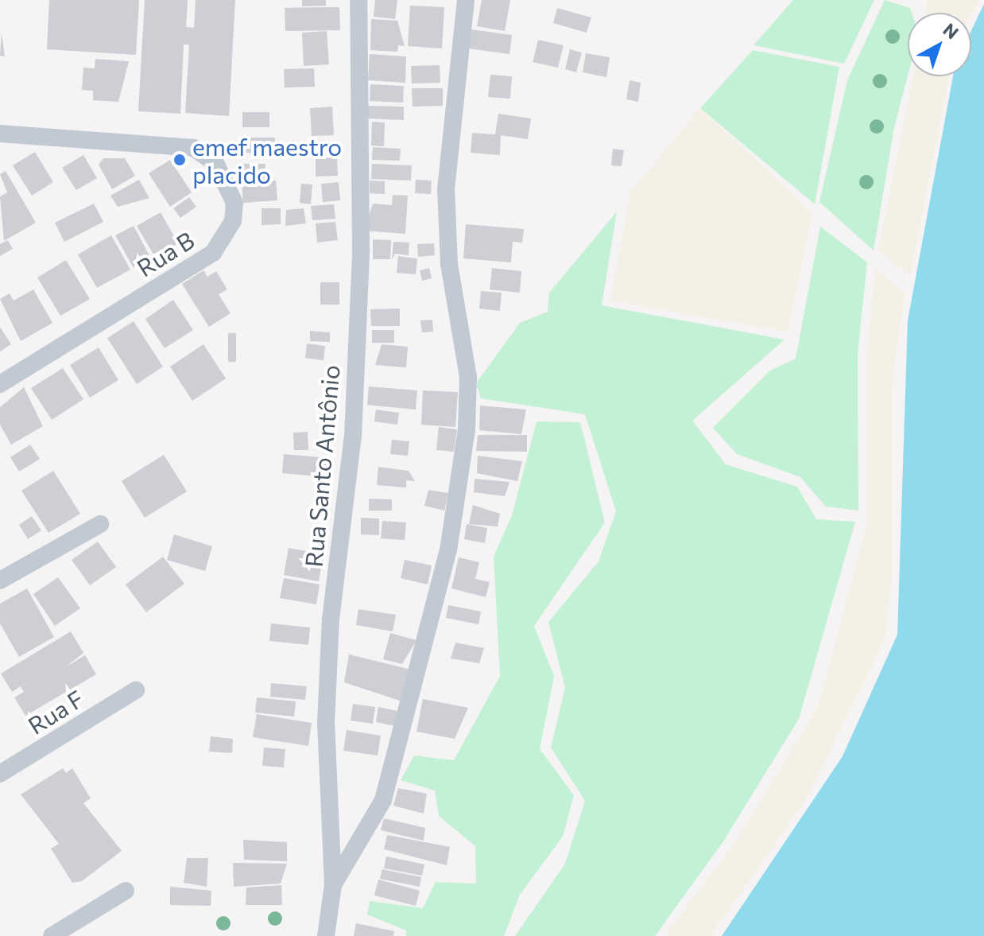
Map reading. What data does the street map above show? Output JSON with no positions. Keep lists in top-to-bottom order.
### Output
{
  "streets": {
    "street": ["Rua B", "Rua Santo Antônio", "Rua F"]
  },
  "places": ["emef maestro placido"],
  "north": "top right"
}
